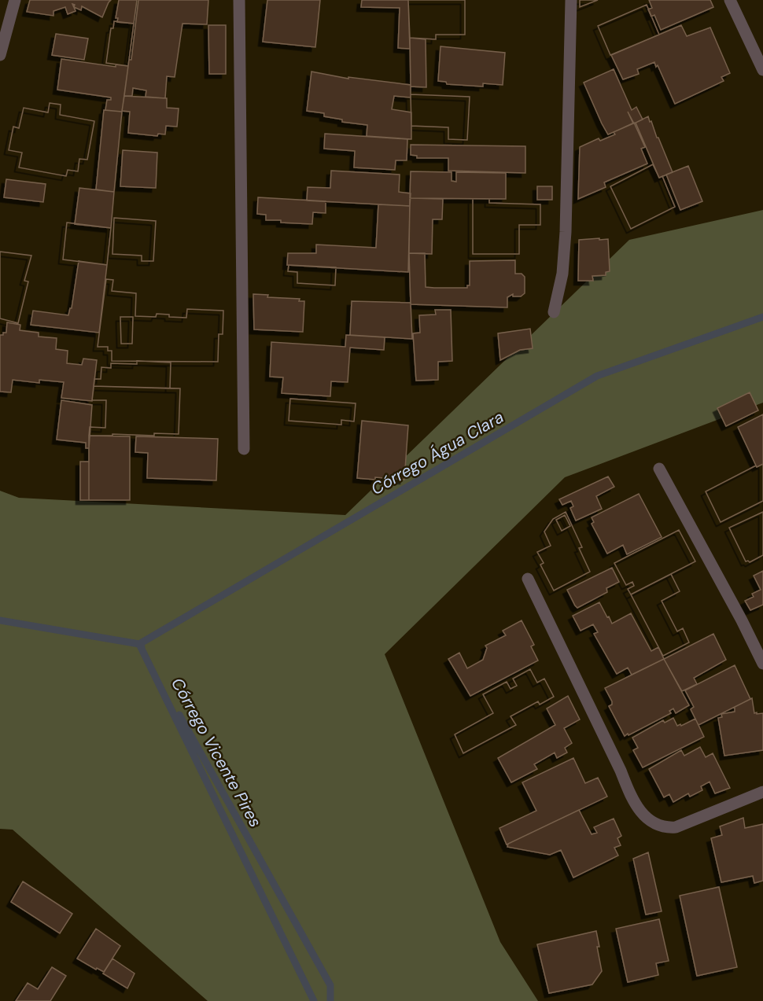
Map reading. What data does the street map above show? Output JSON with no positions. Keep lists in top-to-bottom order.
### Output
{
  "water": ["Córrego Água Clara", "Córrego Vicente Pires"]
}
